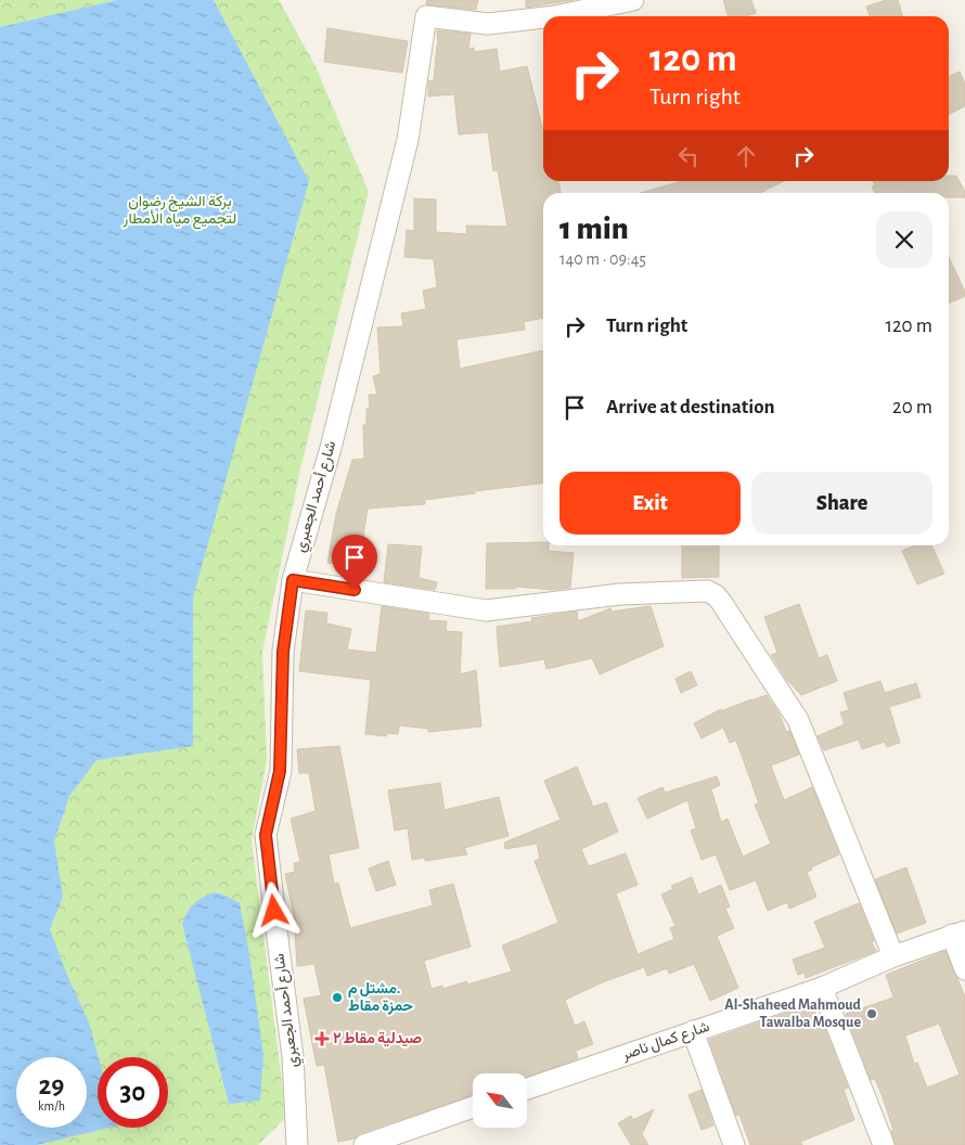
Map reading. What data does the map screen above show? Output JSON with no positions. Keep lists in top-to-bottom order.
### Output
{
  "streets": {
    "street": ["شارع أحمد الجعبري", "شارع كمال ناصر"]
  },
  "parks": ["بركة الشيخ رضوان لتجميع مياه الأمطار"],
  "places": {
    "other": ["مشتل م. حمزة مقاط", "Al-Shaheed Mahmoud Tawalba Mosque"],
    "health": ["صيدلية مقاط ٢"]
  },
  "north": "top left",
  "page": {
    "turn": ["120 m", "Turn right"],
    "heading": ["1 min", "140 m · 09:45"],
    "list": [
      {
        "name": "Turn right",
        "value": "120 m"
      },
      {
        "name": "Arrive at destination",
        "value": "20 m"
      }
    ],
    "buttons": ["Exit", "Share"],
    "speed": "29 km/h",
    "limit": "30"
  }
}
